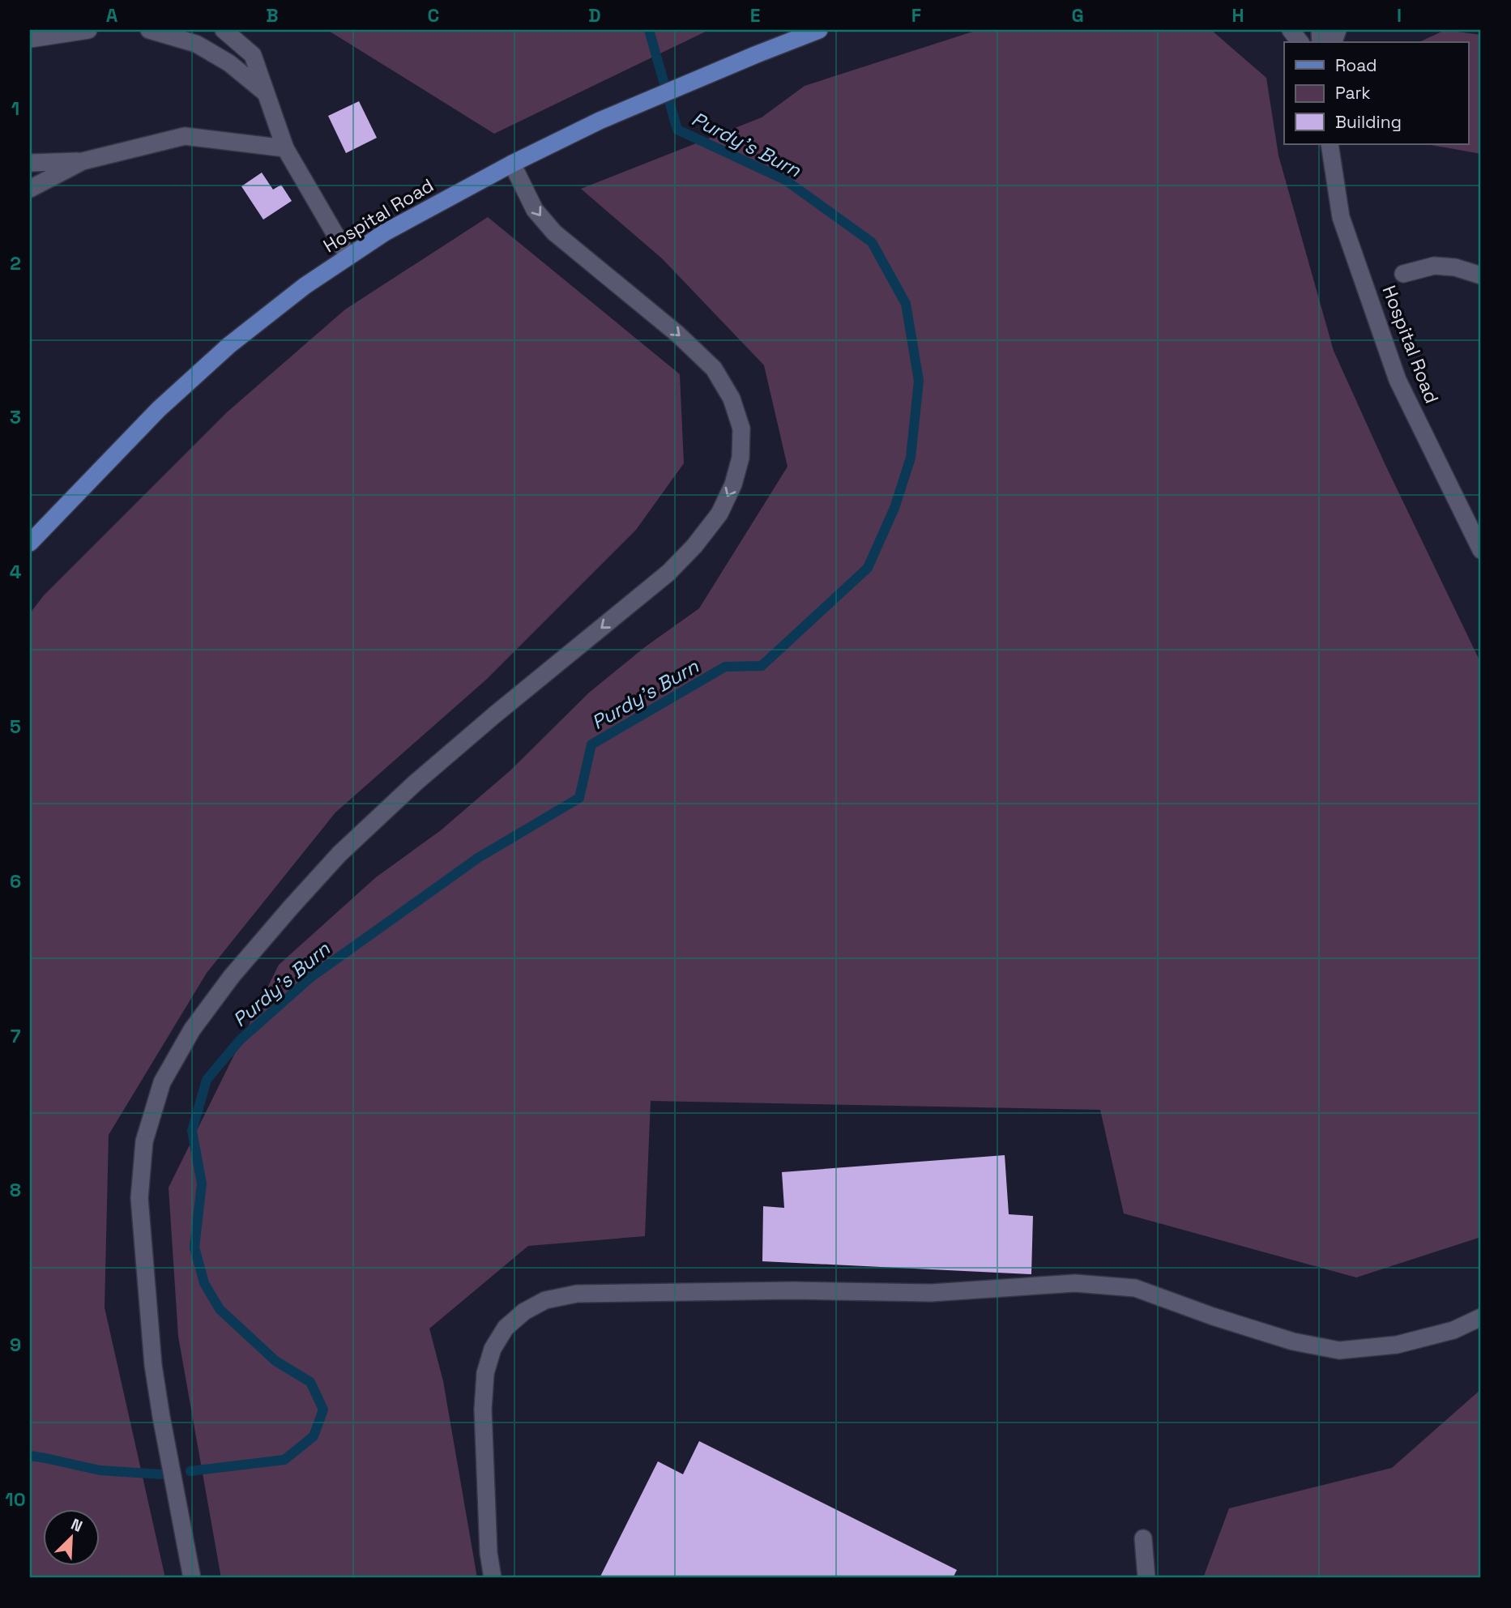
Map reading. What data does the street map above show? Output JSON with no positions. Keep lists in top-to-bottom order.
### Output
{
  "streets": {
    "main road": ["Hospital Road"]
  },
  "water": ["Purdy's Burn"],
  "legend": ["Road", "Park", "Building"],
  "north": "top right",
  "grid": {
    "columns": [
      "A",
      "B",
      "C",
      "D",
      "E",
      "F",
      "G",
      "H",
      "I"
    ],
    "rows": [
      "1",
      "2",
      "3",
      "4",
      "5",
      "6",
      "7",
      "8",
      "9",
      "10"
    ]
  }
}
